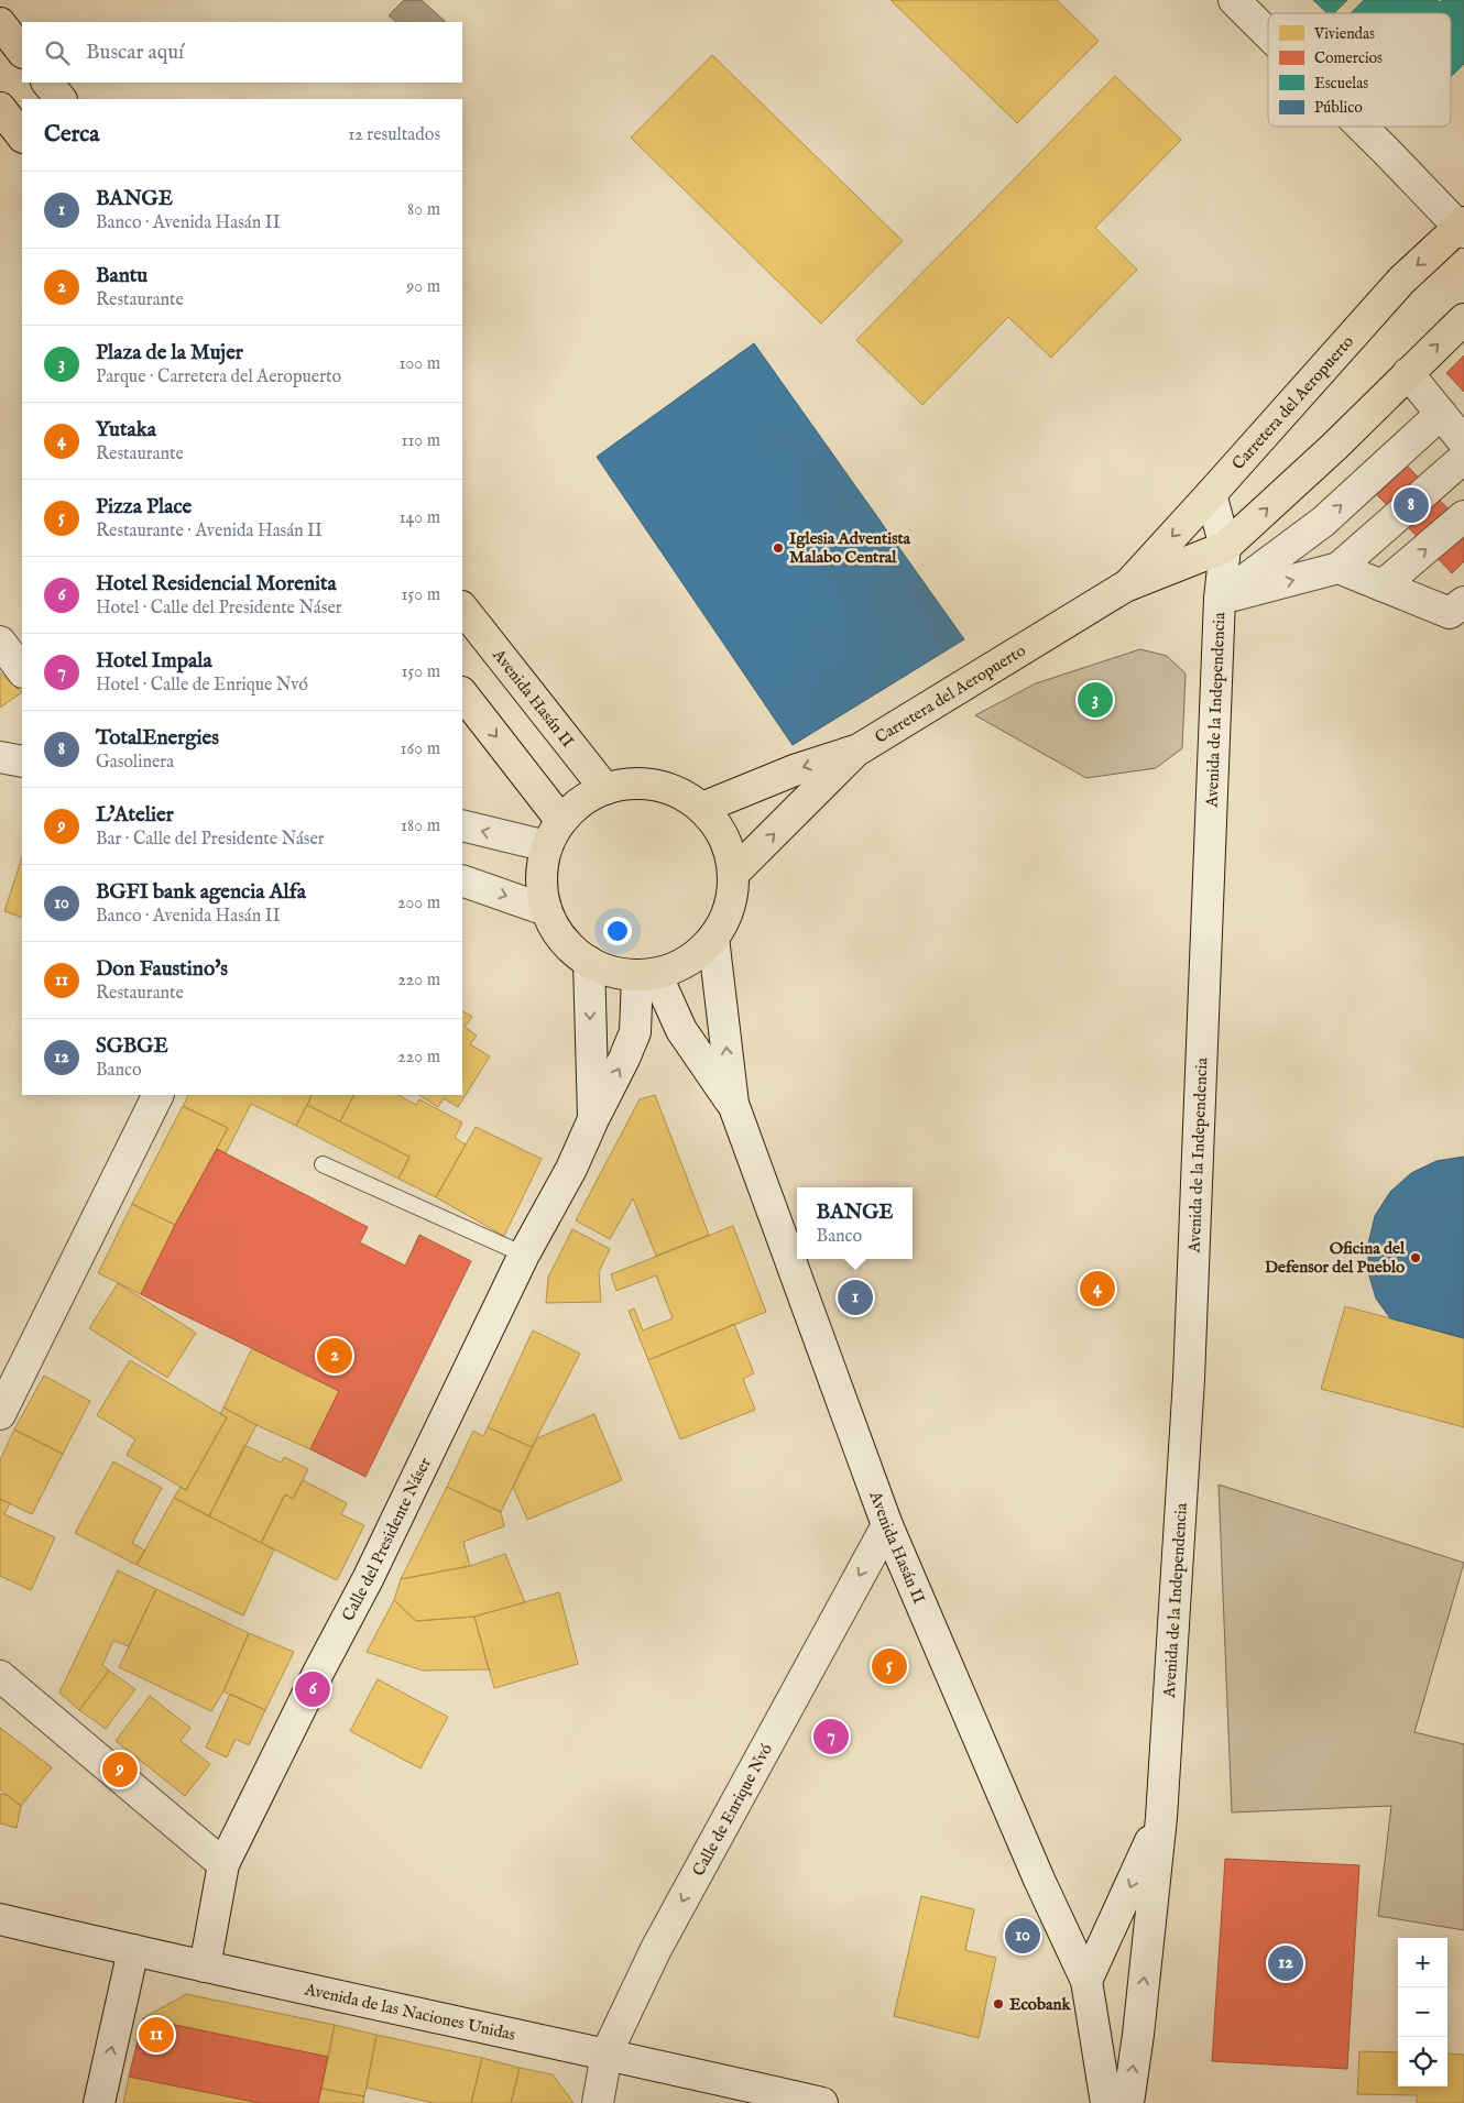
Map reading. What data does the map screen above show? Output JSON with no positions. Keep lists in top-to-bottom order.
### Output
{
  "streets": {
    "main road": ["Carretera del Aeropuerto", "Avenida Hasán II"],
    "street": [
      "Avenida de la Independencia",
      "Calle del Presidente Náser",
      "Calle de Enrique Nvó",
      "Avenida de las Naciones Unidas"
    ]
  },
  "crossings": [
    ["Carretera del Aeropuerto", "Avenida Hasán II"],
    ["Carretera del Aeropuerto", "Avenida de la Independencia"],
    ["Carretera del Aeropuerto", "Calle del Presidente Náser"],
    ["Avenida Hasán II", "Avenida de la Independencia"],
    ["Avenida Hasán II", "Calle del Presidente Náser"],
    ["Avenida Hasán II", "Calle de Enrique Nvó"],
    ["Calle del Presidente Náser", "Avenida de las Naciones Unidas"],
    ["Calle de Enrique Nvó", "Avenida de las Naciones Unidas"]
  ],
  "one_way": ["Calle de Enrique Nvó"],
  "places": ["Iglesia Adventista Malabo Central", "Oficina del Defensor del Pueblo", "Ecobank"],
  "legend": [
    "Viviendas",
    "Comercios",
    "Escuelas",
    "Público"
  ],
  "page": {
    "search": "Buscar aquí",
    "heading": ["Cerca", "12 resultados"],
    "list": [
      {
        "mark": "1",
        "name": "BANGE",
        "note": "Banco · Avenida Hasán II",
        "value": "80 m"
      },
      {
        "mark": "2",
        "name": "Bantu",
        "note": "Restaurante",
        "value": "90 m"
      },
      {
        "mark": "3",
        "name": "Plaza de la Mujer",
        "note": "Parque · Carretera del Aeropuerto",
        "value": "100 m"
      },
      {
        "mark": "4",
        "name": "Yutaka",
        "note": "Restaurante",
        "value": "110 m"
      },
      {
        "mark": "5",
        "name": "Pizza Place",
        "note": "Restaurante · Avenida Hasán II",
        "value": "140 m"
      },
      {
        "mark": "6",
        "name": "Hotel Residencial Morenita",
        "note": "Hotel · Calle del Presidente Náser",
        "value": "150 m"
      },
      {
        "mark": "7",
        "name": "Hotel Impala",
        "note": "Hotel · Calle de Enrique Nvó",
        "value": "150 m"
      },
      {
        "mark": "8",
        "name": "TotalEnergies",
        "note": "Gasolinera",
        "value": "160 m"
      },
      {
        "mark": "9",
        "name": "L'Atelier",
        "note": "Bar · Calle del Presidente Náser",
        "value": "180 m"
      },
      {
        "mark": "10",
        "name": "BGFI bank agencia Alfa",
        "note": "Banco · Avenida Hasán II",
        "value": "200 m"
      },
      {
        "mark": "11",
        "name": "Don Faustino's",
        "note": "Restaurante",
        "value": "220 m"
      },
      {
        "mark": "12",
        "name": "SGBGE",
        "note": "Banco",
        "value": "220 m"
      }
    ],
    "pins": [
      "8",
      "3",
      "4",
      "1",
      "2",
      "5",
      "6",
      "7",
      "9",
      "10",
      "12",
      "11"
    ],
    "popup": ["BANGE", "Banco"],
    "map_buttons": ["+", "−"]
  }
}
